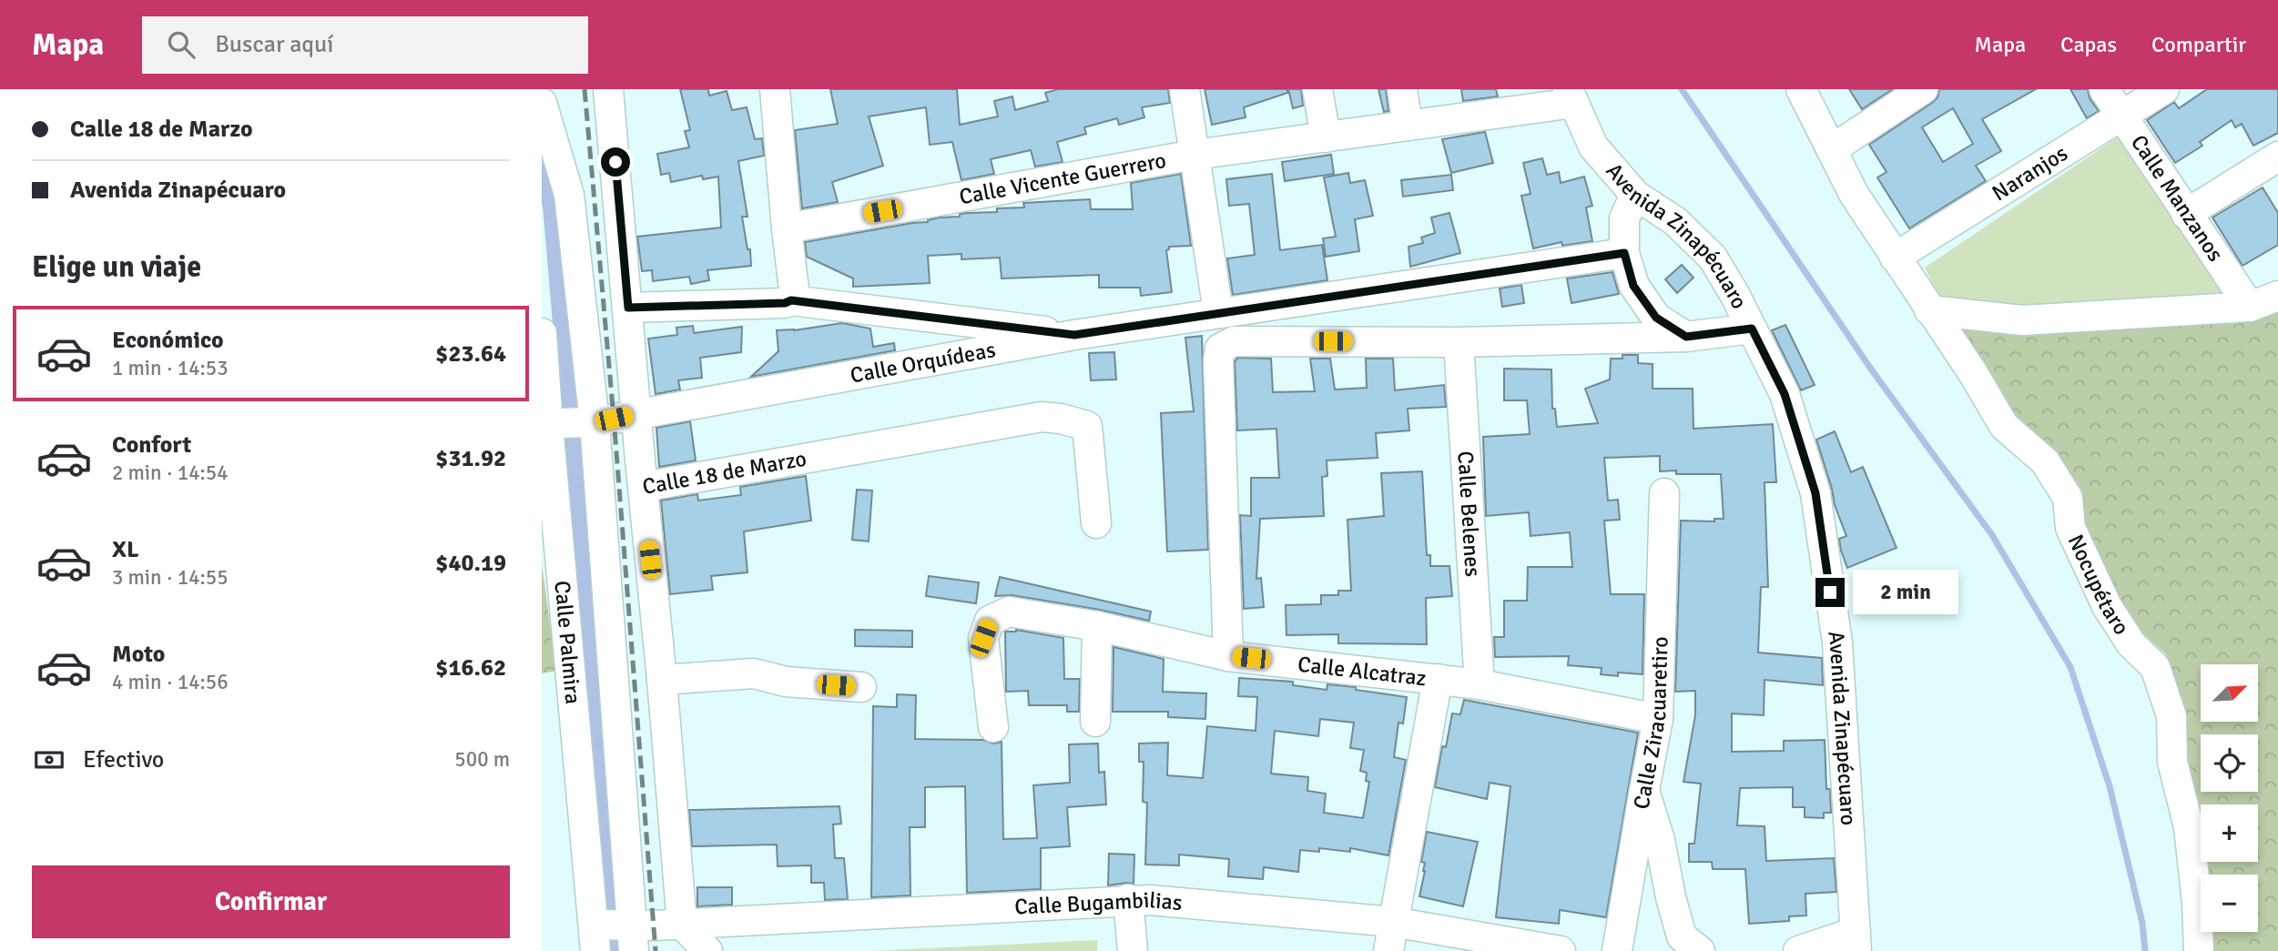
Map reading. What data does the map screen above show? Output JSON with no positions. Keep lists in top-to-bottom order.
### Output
{
  "streets": {
    "street": [
      "Naranjos",
      "Calle Vicente Guerrero",
      "Calle Manzanos",
      "Avenida Zinapécuaro",
      "Calle Orquídeas",
      "Calle 18 de Marzo",
      "Calle Belenes",
      "Nocupétaro",
      "Calle Palmira",
      "Calle Alcatraz",
      "Calle Ziracuaretiro",
      "Calle Bugambilias"
    ]
  },
  "crossings": [
    ["Naranjos", "Calle Manzanos"],
    ["Naranjos", "Nocupétaro"],
    ["Calle Vicente Guerrero", "Avenida Zinapécuaro"],
    ["Calle Orquídeas", "Calle 18 de Marzo"],
    ["Calle Orquídeas", "Calle Palmira"],
    ["Calle Belenes", "Calle Alcatraz"],
    ["Calle Palmira", "Calle Bugambilias"],
    ["Calle Alcatraz", "Calle Ziracuaretiro"]
  ],
  "north": "top right",
  "page": {
    "header": "Mapa",
    "search": "Buscar aquí",
    "nav": ["Mapa", "Capas", "Compartir"],
    "banner": ["Calle 18 de Marzo", "Avenida Zinapécuaro"],
    "heading": "Elige un viaje",
    "list": [
      {
        "name": "Económico",
        "note": "1 min · 14:53",
        "value": "$23.64"
      },
      {
        "name": "Confort",
        "note": "2 min · 14:54",
        "value": "$31.92"
      },
      {
        "name": "XL",
        "note": "3 min · 14:55",
        "value": "$40.19"
      },
      {
        "name": "Moto",
        "note": "4 min · 14:56",
        "value": "$16.62"
      }
    ],
    "bubble": "2 min",
    "map_buttons": ["+", "−"],
    "pay": ["Efectivo", "500 m"],
    "buttons": "Confirmar"
  }
}
